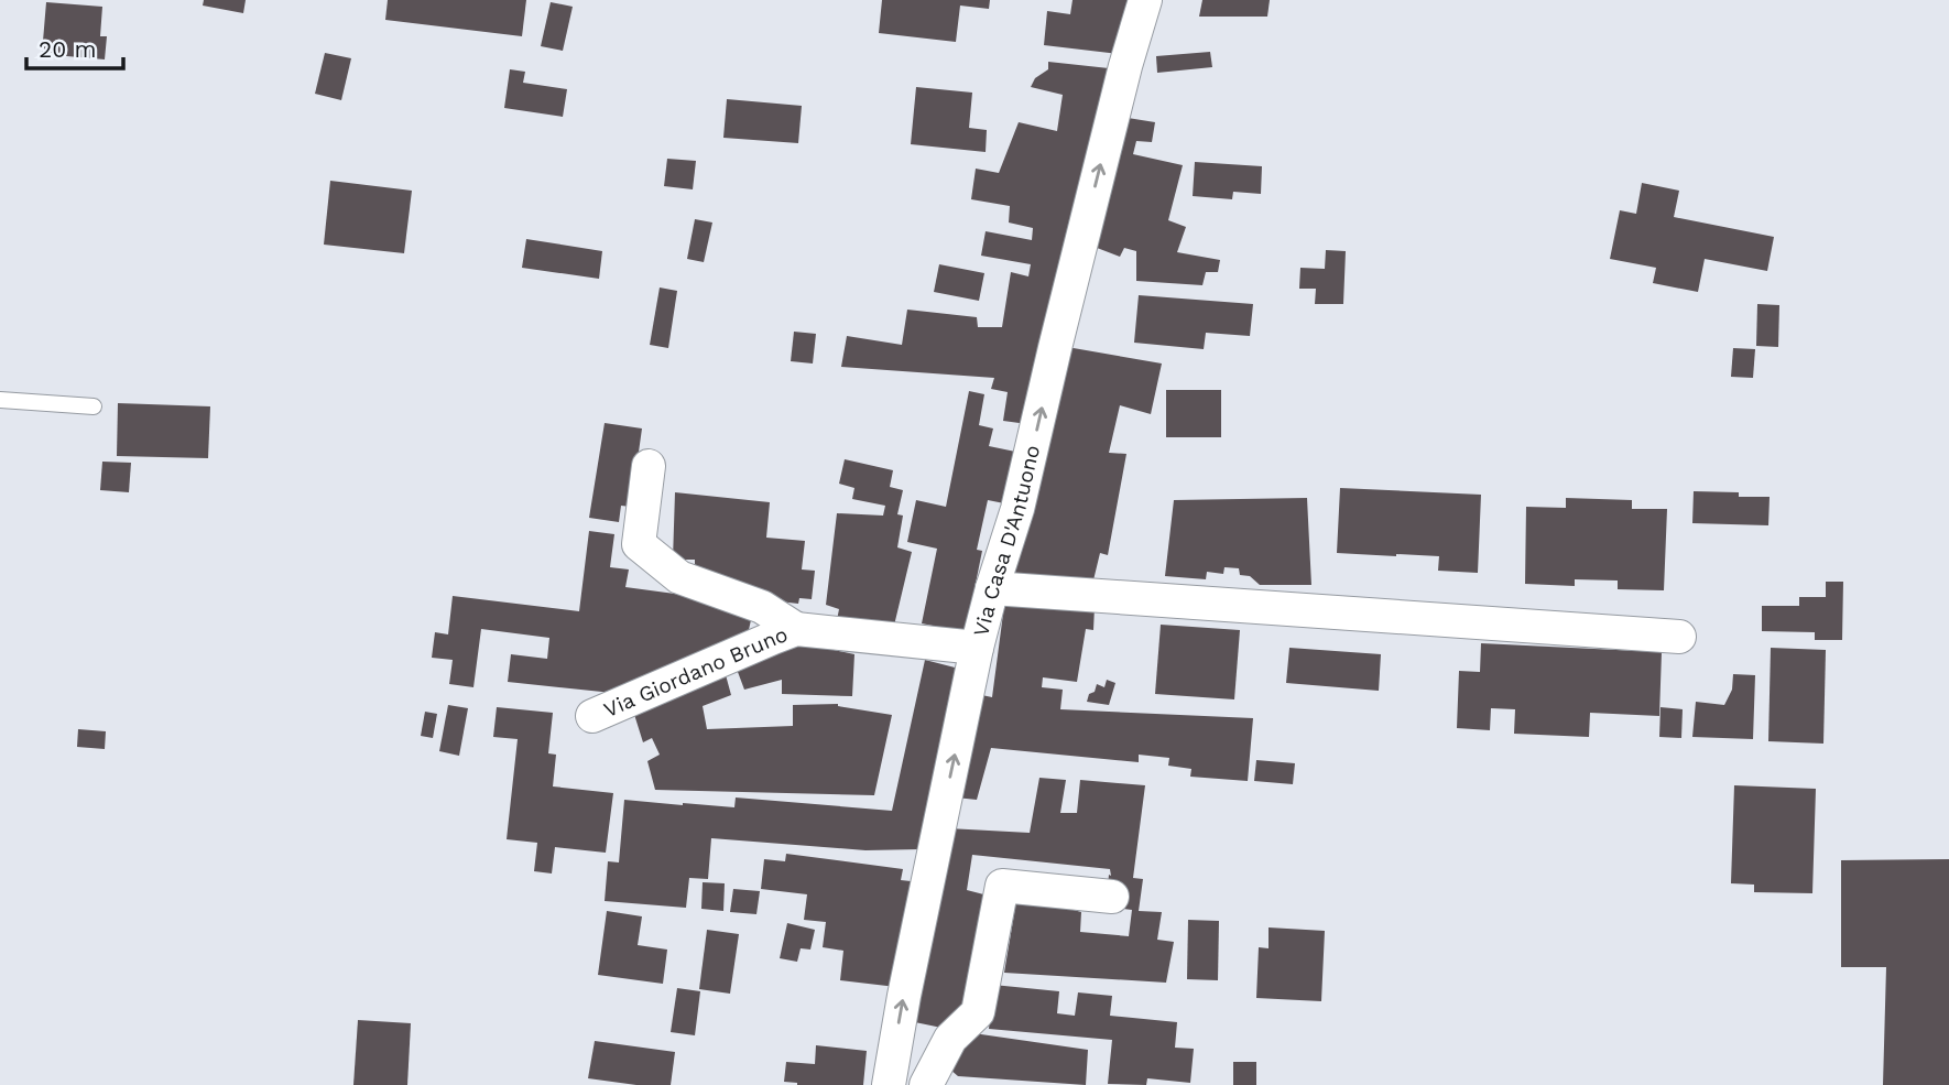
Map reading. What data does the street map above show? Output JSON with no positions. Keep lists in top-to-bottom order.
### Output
{
  "streets": {
    "street": ["Via Casa D'Antuono", "Via Giordano Bruno"]
  },
  "crossings": [
    ["Via Casa D'Antuono", "Via Giordano Bruno"]
  ],
  "one_way": ["Via Casa D'Antuono"],
  "scale_bar": "20 m"
}
